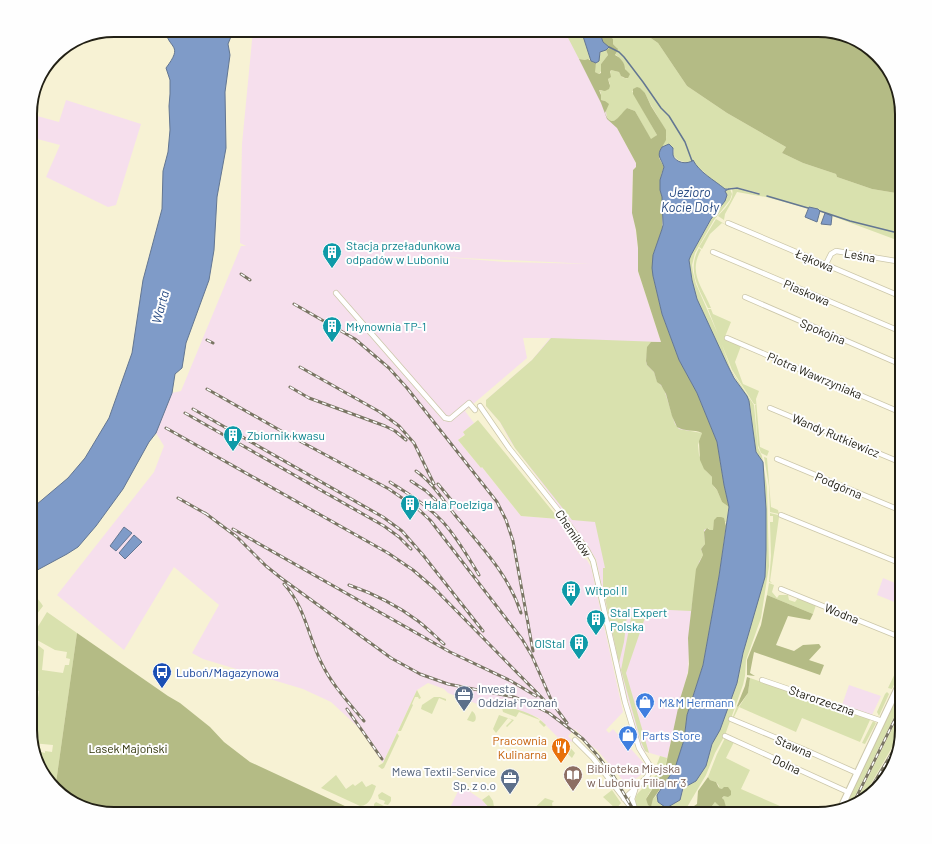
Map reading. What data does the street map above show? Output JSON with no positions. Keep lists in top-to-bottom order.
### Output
{
  "streets": {
    "street": [
      "Leśna",
      "Łąkowa",
      "Piaskowa",
      "Spokojna",
      "Piotra Wawrzyniaka",
      "Wandy Rutkiewicz",
      "Podgórna",
      "Chemików",
      "Wodna",
      "Starorzeczna",
      "Stawna",
      "Dolna"
    ]
  },
  "crossings": [
    ["Leśna", "Łąkowa"]
  ],
  "water": ["Jezioro Kocie Doły", "Warta"],
  "parks": ["Lasek Majoński"],
  "places": {
    "building": [
      "Stacja przeładunkowa odpadów w Luboniu",
      "Młynownia TP-1",
      "Zbiornik kwasu",
      "Hala Poelziga",
      "Witpol II",
      "Stal Expert Polska",
      "OlStal"
    ],
    "bus stop": ["Luboń/Magazynowa"],
    "office": ["Investa Oddział Poznań", "Mewa Textil-Service Sp. z o.o"],
    "shop": ["M&M Hermann", "Parts Store"],
    "restaurant": ["Pracownia Kulinarna"],
    "library": ["Biblioteka Miejska w Luboniu Filia nr 3"]
  }
}
